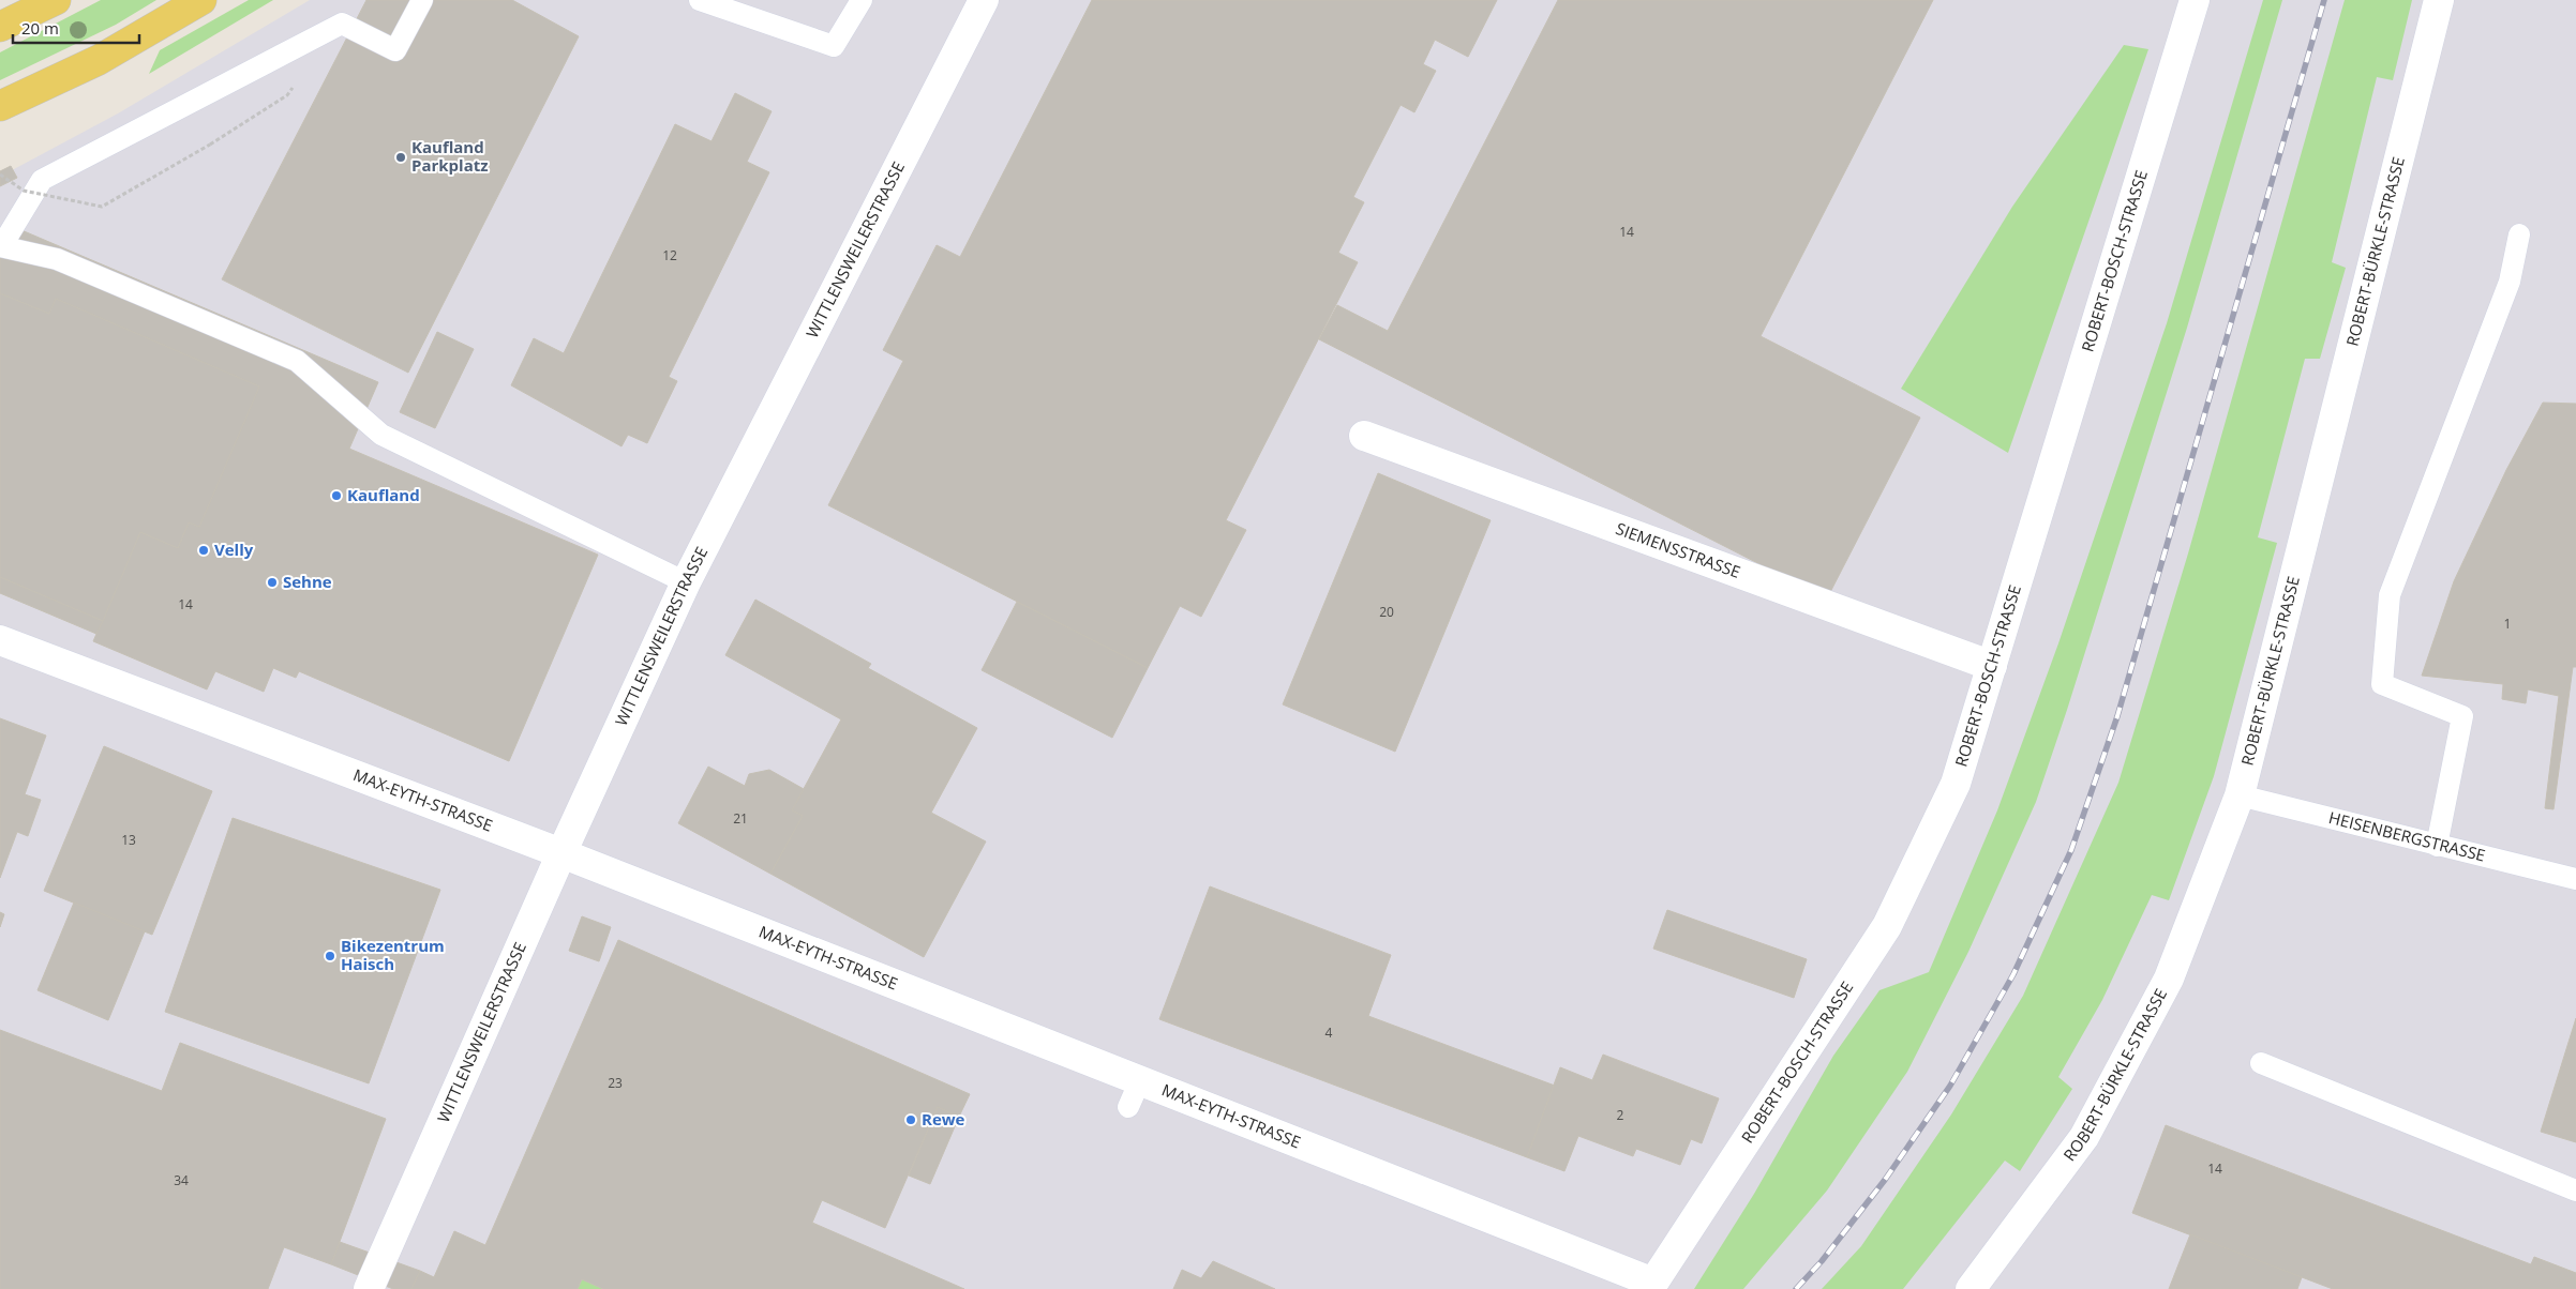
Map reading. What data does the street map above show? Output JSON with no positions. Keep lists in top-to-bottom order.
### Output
{
  "streets": {
    "street": [
      "WITTLENSWEILERSTRASSE",
      "ROBERT-BÜRKLE-STRASSE",
      "ROBERT-BOSCH-STRASSE",
      "SIEMENSSTRASSE",
      "MAX-EYTH-STRASSE"
    ],
    "lane": ["HEISENBERGSTRASSE"]
  },
  "crossings": [
    ["WITTLENSWEILERSTRASSE", "MAX-EYTH-STRASSE"],
    ["ROBERT-BÜRKLE-STRASSE", "HEISENBERGSTRASSE"],
    ["ROBERT-BOSCH-STRASSE", "SIEMENSSTRASSE"],
    ["ROBERT-BOSCH-STRASSE", "MAX-EYTH-STRASSE"]
  ],
  "places": [
    "Kaufland Parkplatz",
    "Kaufland",
    "Velly",
    "Sehne",
    "Bikezentrum Haisch",
    "Rewe"
  ],
  "house_numbers": [
    "14",
    "12",
    "14",
    "20",
    "1",
    "21",
    "13",
    "4",
    "23",
    "2",
    "14",
    "34"
  ],
  "scale_bar": "20 m"
}
